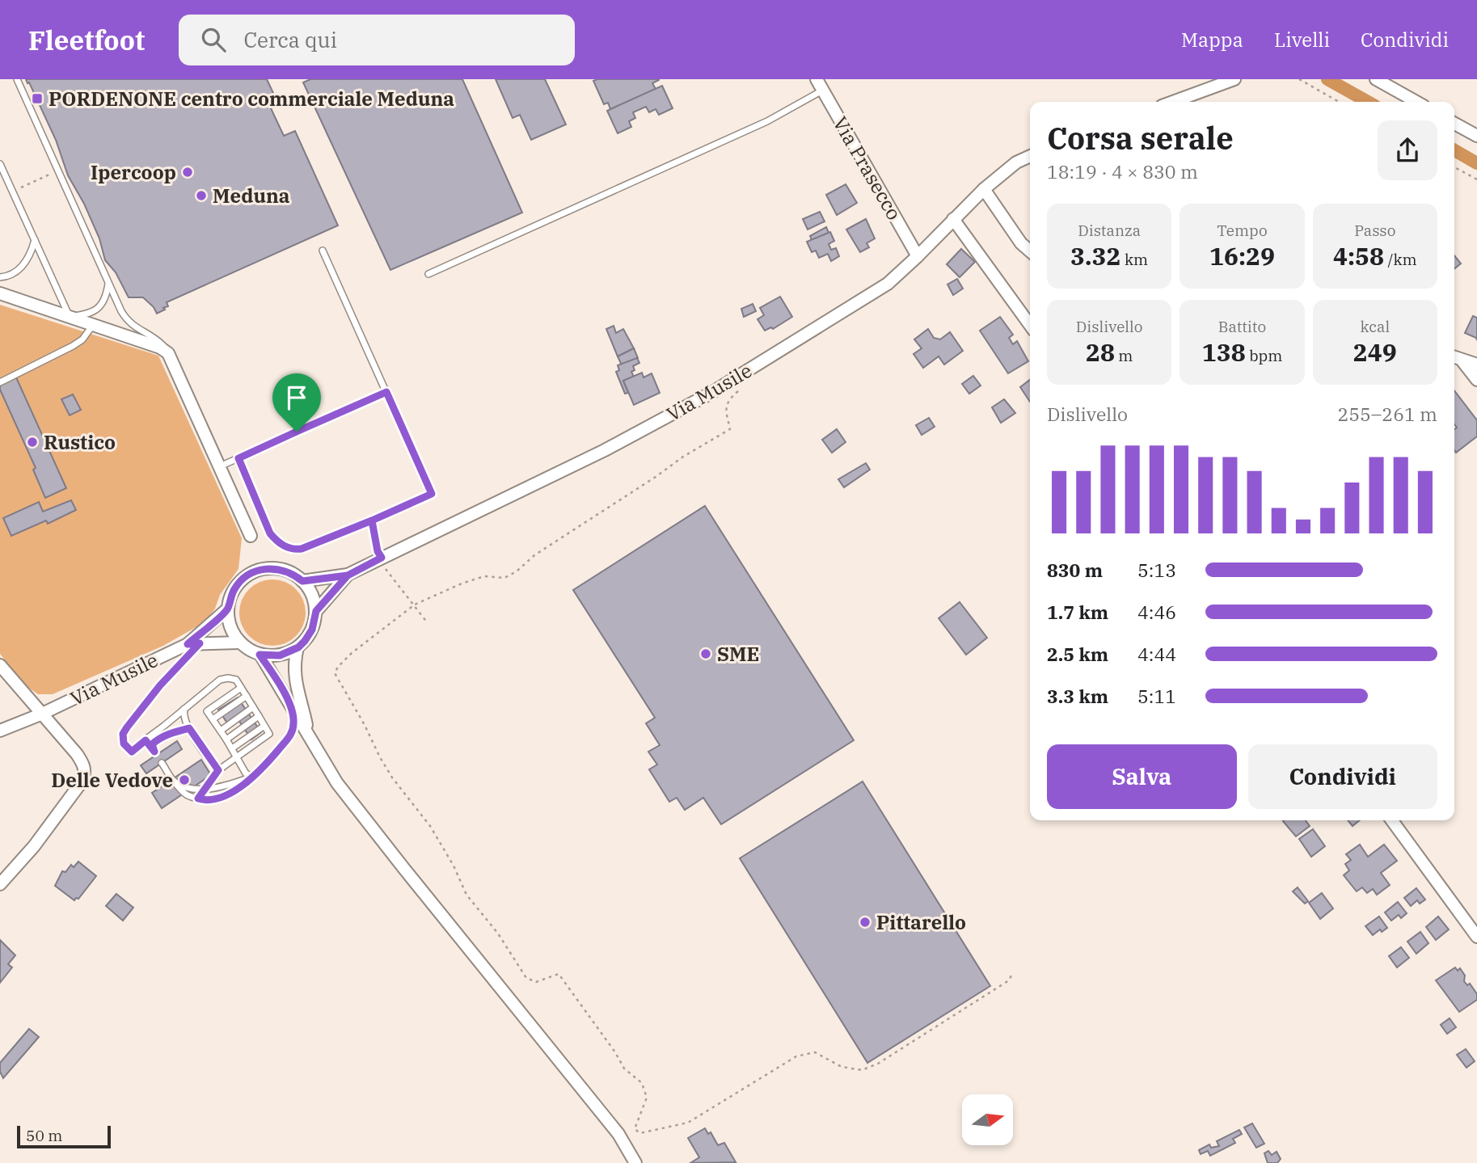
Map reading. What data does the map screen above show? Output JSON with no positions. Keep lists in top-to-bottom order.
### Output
{
  "streets": {
    "street": ["Via Prasecco", "Via Musile"]
  },
  "crossings": [
    ["Via Prasecco", "Via Musile"]
  ],
  "places": {
    "transit": ["PORDENONE centro commerciale Meduna"],
    "other": [
      "Ipercoop",
      "Meduna",
      "Rustico",
      "SME",
      "Delle Vedove",
      "Pittarello"
    ]
  },
  "scale_bar": "50 m",
  "north": "right",
  "page": {
    "header": "Fleetfoot",
    "search": "Cerca qui",
    "nav": ["Mappa", "Livelli", "Condividi"],
    "heading": ["Corsa serale", "18:19 · 4 × 830 m"],
    "stats": [
      ["Distanza", "3.32 km"],
      ["Tempo", "16:29"],
      ["Passo", "4:58 /km"],
      ["Dislivello", "28 m"],
      ["Battito", "138 bpm"],
      ["kcal", "249"]
    ],
    "chart": ["Dislivello", "255–261 m"],
    "list": [
      {
        "name": "830 m",
        "note": "5:13"
      },
      {
        "name": "1.7 km",
        "note": "4:46"
      },
      {
        "name": "2.5 km",
        "note": "4:44"
      },
      {
        "name": "3.3 km",
        "note": "5:11"
      }
    ],
    "buttons": ["Salva", "Condividi"],
    "scale": "50 m"
  }
}
